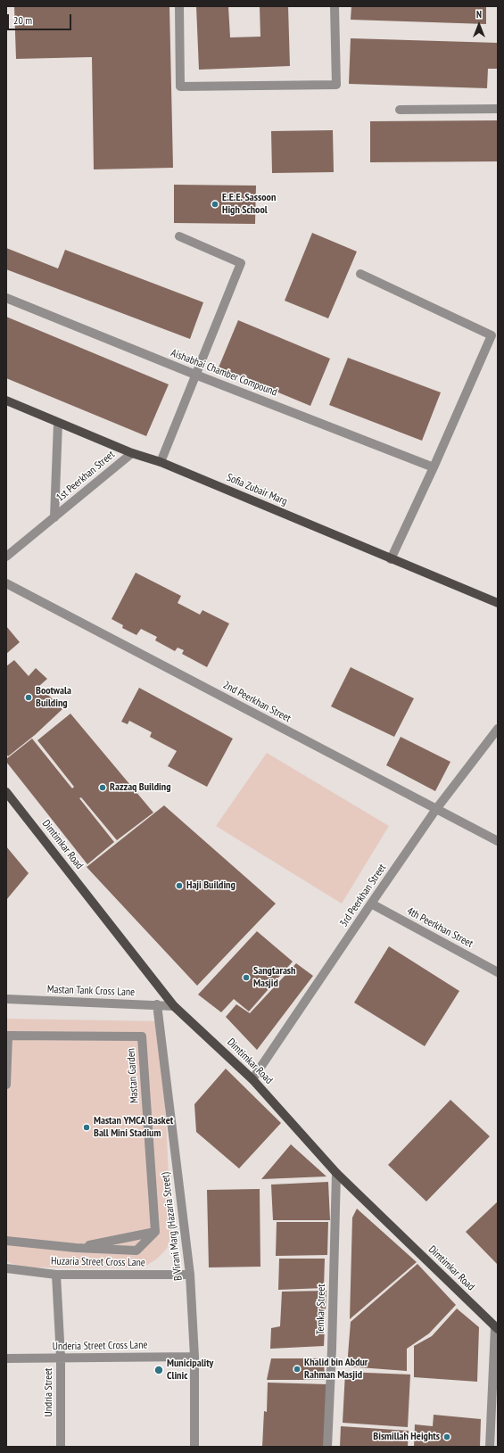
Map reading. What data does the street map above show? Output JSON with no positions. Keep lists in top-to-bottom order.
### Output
{
  "streets": {
    "main road": ["Sofia Zubair Marg", "Dimtimkar Road"],
    "street": [
      "Aishabhai Chamber Compound",
      "1st Peerkhan Street",
      "2nd Peerkhan Street",
      "3rd Peerkhan Street",
      "4th Peerkhan Street",
      "Mastan Tank Cross Lane",
      "Mastan Garden",
      "B Virani Marg (Hazaria Street)",
      "Huzaria Street Cross Lane",
      "Temkar Street",
      "Underia Street Cross Lane",
      "Undria Street"
    ]
  },
  "crossings": [
    ["1st Peerkhan Street", "Sofia Zubair Marg"],
    ["2nd Peerkhan Street", "3rd Peerkhan Street"],
    ["Dimtimkar Road", "3rd Peerkhan Street"],
    ["Dimtimkar Road", "Mastan Tank Cross Lane"],
    ["Dimtimkar Road", "Temkar Street"],
    ["3rd Peerkhan Street", "4th Peerkhan Street"],
    ["Mastan Tank Cross Lane", "B Virani Marg (Hazaria Street)"],
    ["B Virani Marg (Hazaria Street)", "Huzaria Street Cross Lane"],
    ["B Virani Marg (Hazaria Street)", "Underia Street Cross Lane"],
    ["Huzaria Street Cross Lane", "Undria Street"],
    ["Underia Street Cross Lane", "Undria Street"]
  ],
  "places": [
    "E.E.E. Sassoon High School",
    "Bootwala Building",
    "Razzaq Building",
    "Haji Building",
    "Sangtarash Masjid",
    "Mastan YMCA Basket Ball Mini Stadium",
    "Khalid bin Abdur Rahman Masjid",
    "Municipality Clinic",
    "Bismillah Heights"
  ],
  "scale_bar": "20 m",
  "north": "top"
}
